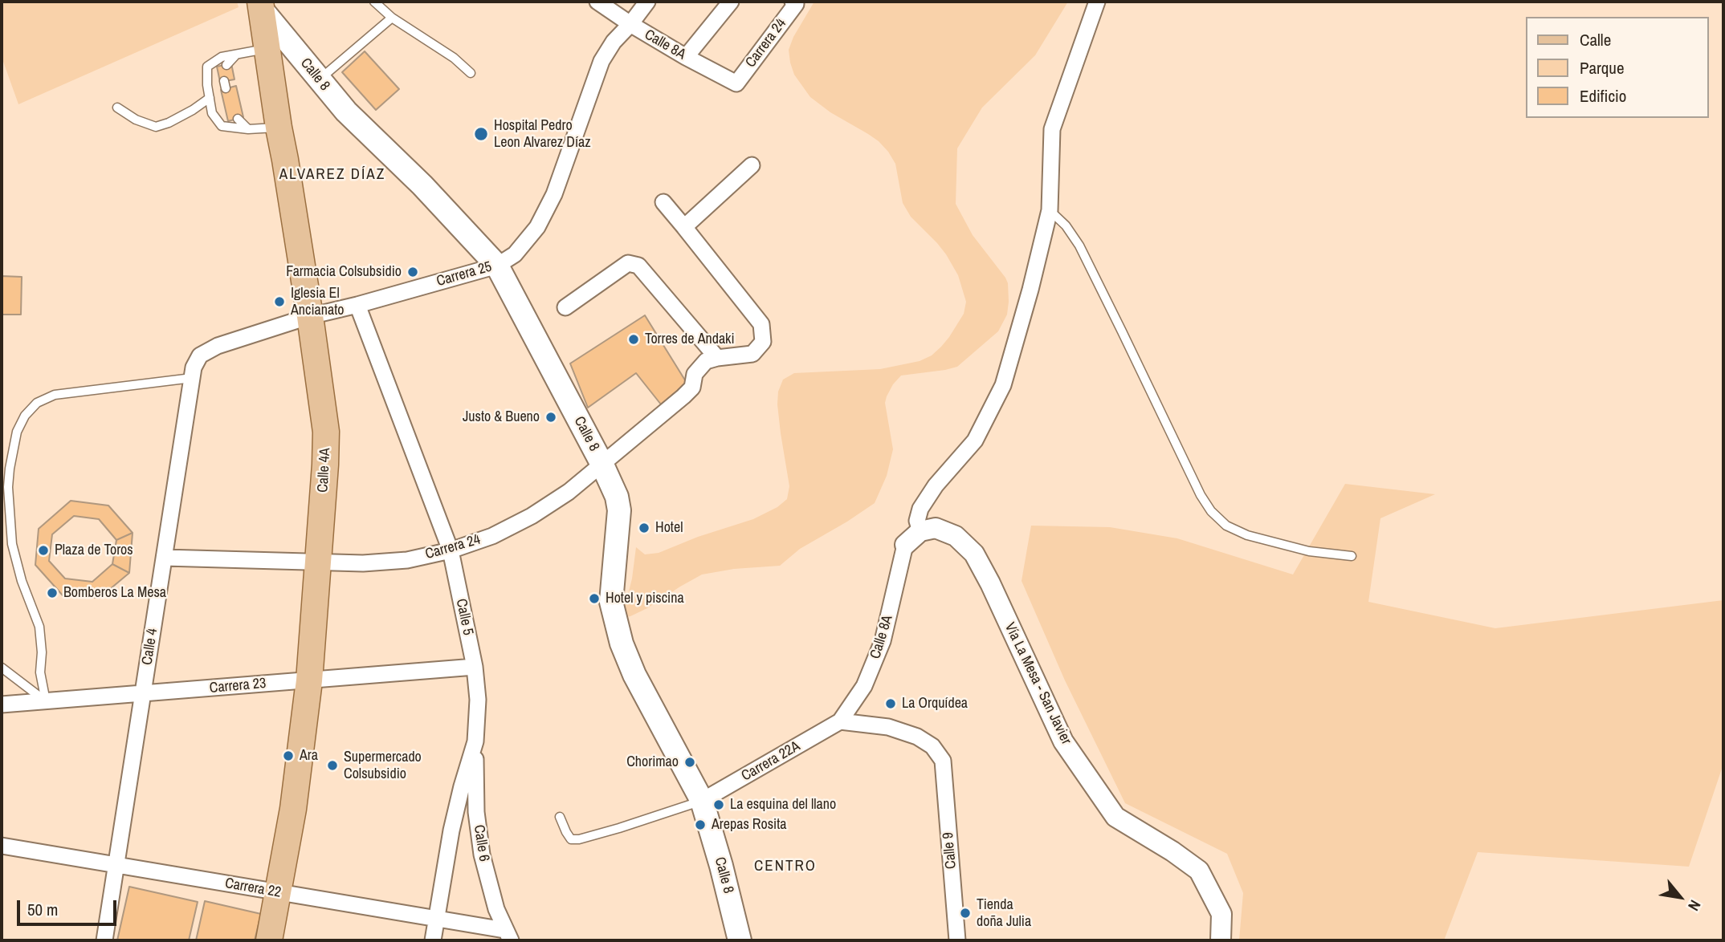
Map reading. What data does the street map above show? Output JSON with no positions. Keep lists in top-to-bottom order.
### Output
{
  "streets": {
    "main road": ["Calle 8", "Calle 4A"],
    "street": [
      "Carrera 24",
      "Calle 8A",
      "Carrera 25",
      "Calle 5",
      "Calle 4",
      "Vía La Mesa - San Javier",
      "Carrera 23",
      "Carrera 22A",
      "Calle 6",
      "Calle 9",
      "Carrera 22"
    ]
  },
  "crossings": [
    ["Carrera 24", "Calle 8A"],
    ["Carrera 24", "Calle 8"],
    ["Carrera 24", "Calle 4A"],
    ["Carrera 24", "Calle 5"],
    ["Carrera 24", "Calle 4"],
    ["Calle 8A", "Carrera 25"],
    ["Calle 8A", "Carrera 22A"],
    ["Calle 8A", "Calle 9"],
    ["Calle 8", "Carrera 25"],
    ["Calle 8", "Calle 4A"],
    ["Calle 8", "Carrera 22A"],
    ["Carrera 25", "Calle 4A"],
    ["Carrera 25", "Calle 5"],
    ["Carrera 25", "Calle 4"],
    ["Calle 4A", "Carrera 23"],
    ["Calle 4A", "Carrera 22"],
    ["Calle 5", "Carrera 23"],
    ["Calle 5", "Calle 6"],
    ["Calle 5", "Carrera 22"],
    ["Calle 4", "Carrera 23"],
    ["Calle 4", "Carrera 22"],
    ["Carrera 22A", "Calle 9"],
    ["Calle 6", "Carrera 22"]
  ],
  "districts": ["ALVAREZ DÍAZ", "CENTRO"],
  "places": [
    "Hospital Pedro Leon Alvarez Díaz",
    "Farmacia Colsubsidio",
    "Iglesia El Ancianato",
    "Torres de Andaki",
    "Justo & Bueno",
    "Hotel",
    "Plaza de Toros",
    "Bomberos La Mesa",
    "Hotel y piscina",
    "La Orquídea",
    "Ara",
    "Chorimao",
    "Supermercado Colsubsidio",
    "La esquina del llano",
    "Arepas Rosita",
    "Tienda doña Julia"
  ],
  "legend": ["Calle", "Parque", "Edificio"],
  "scale_bar": "50 m",
  "north": "bottom right"
}
